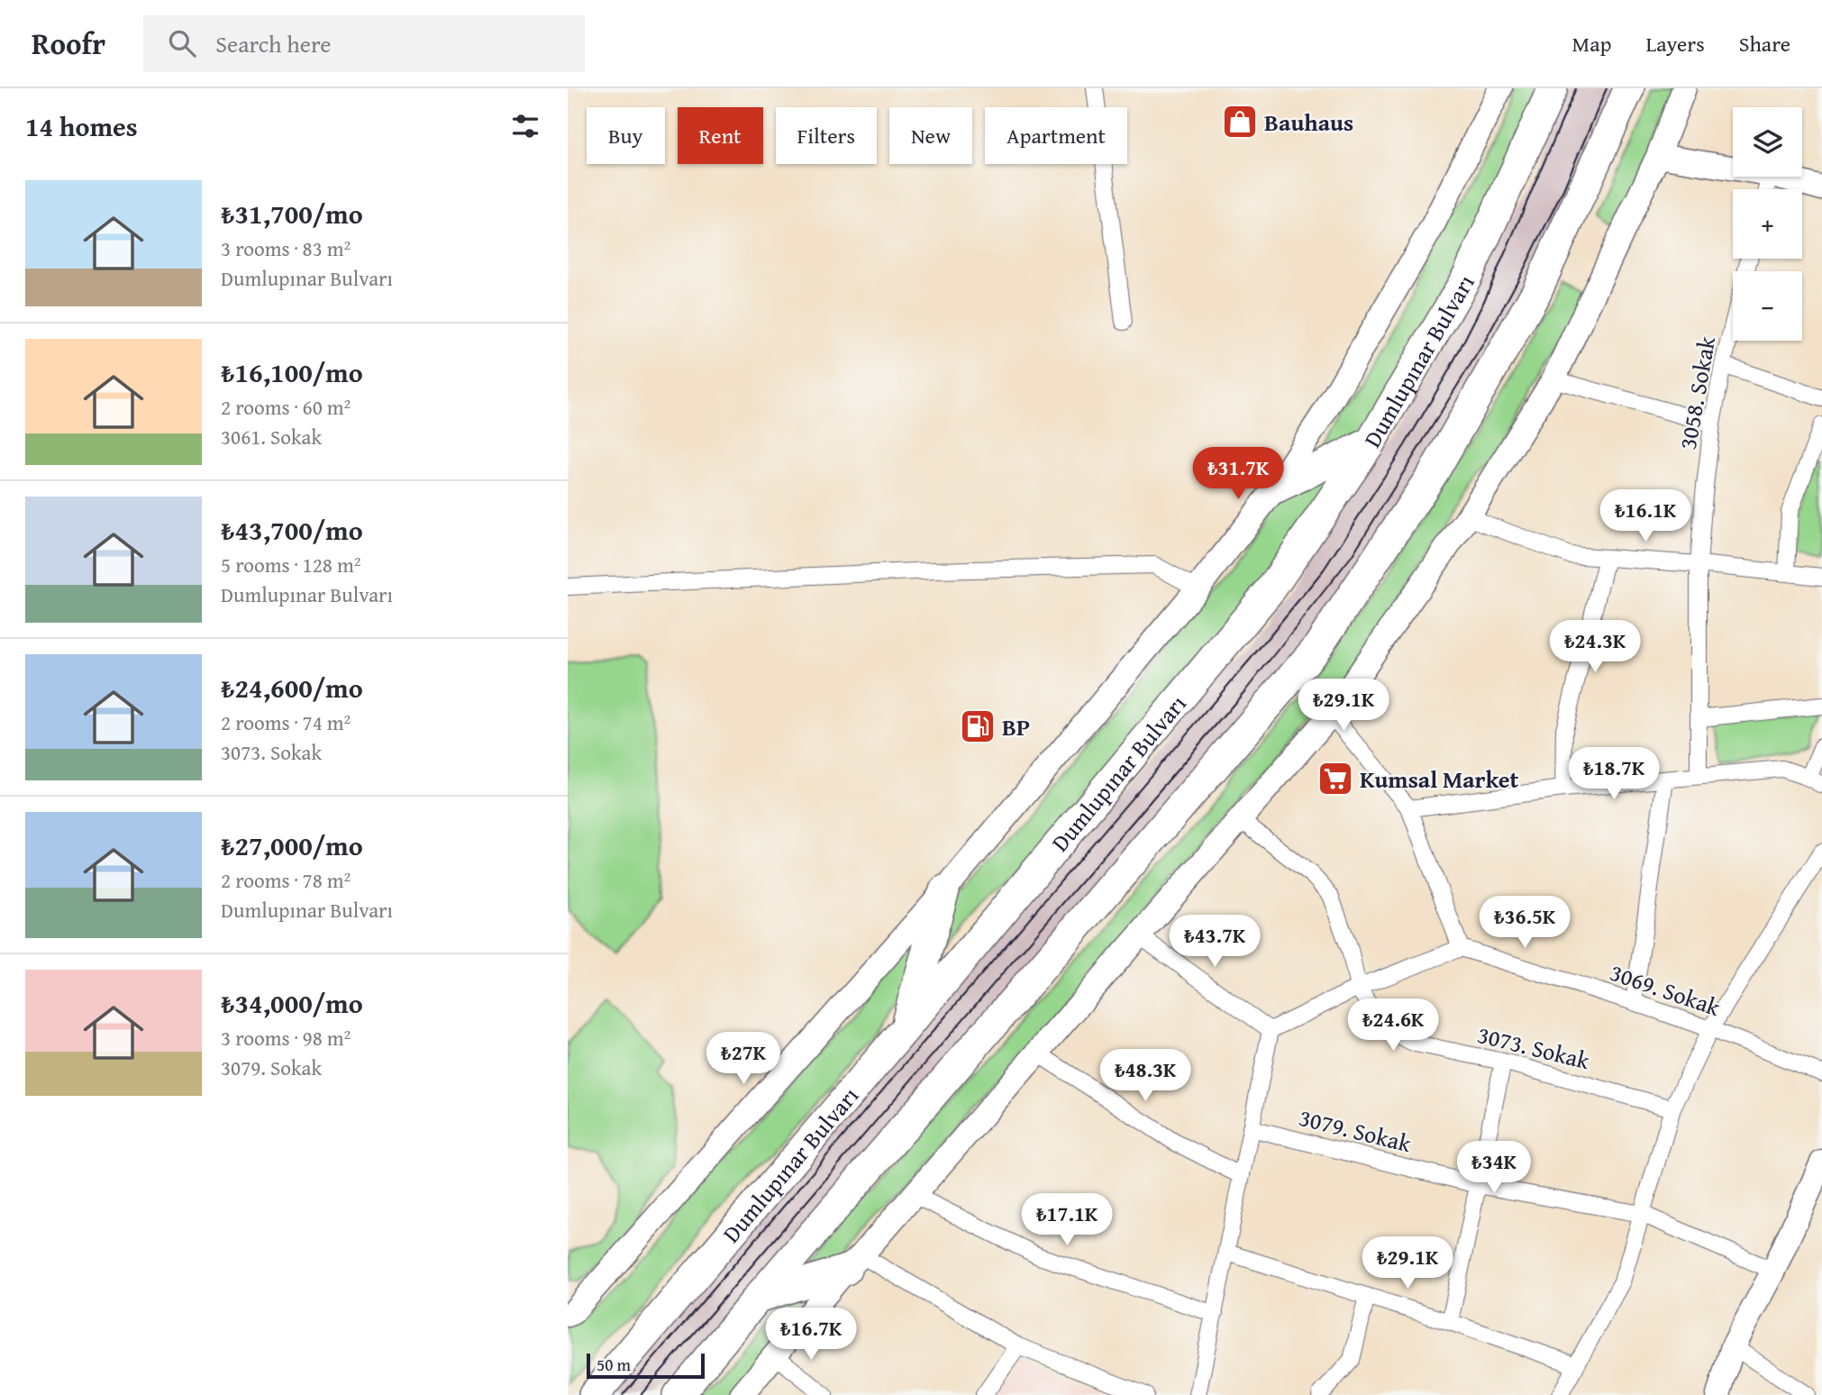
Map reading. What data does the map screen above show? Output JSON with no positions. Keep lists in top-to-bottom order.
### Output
{
  "streets": {
    "highway": ["Dumlupınar Bulvarı"],
    "street": [
      "3058. Sokak",
      "3069. Sokak",
      "3073. Sokak",
      "3079. Sokak"
    ]
  },
  "places": {
    "shop": ["Bauhaus"],
    "fuel station": ["BP"],
    "supermarket": ["Kumsal Market"]
  },
  "scale_bar": "50 m",
  "page": {
    "header": "Roofr",
    "search": "Search here",
    "nav": ["Map", "Layers", "Share"],
    "heading": "14 homes",
    "map_buttons": ["+", "−"],
    "chip": [
      "Buy",
      "Rent",
      "Filters",
      "New",
      "Apartment"
    ],
    "list": [
      {
        "name": "₺31,700/mo",
        "note": "3 rooms · 83 m² · Dumlupınar Bulvarı"
      },
      {
        "name": "₺16,100/mo",
        "note": "2 rooms · 60 m² · 3061. Sokak"
      },
      {
        "name": "₺43,700/mo",
        "note": "5 rooms · 128 m² · Dumlupınar Bulvarı"
      },
      {
        "name": "₺24,600/mo",
        "note": "2 rooms · 74 m² · 3073. Sokak"
      },
      {
        "name": "₺27,000/mo",
        "note": "2 rooms · 78 m² · Dumlupınar Bulvarı"
      },
      {
        "name": "₺34,000/mo",
        "note": "3 rooms · 98 m² · 3079. Sokak"
      }
    ],
    "price": [
      "₺31.7K",
      "₺16.1K",
      "₺24.3K",
      "₺29.1K",
      "₺18.7K",
      "₺36.5K",
      "₺43.7K",
      "₺24.6K",
      "₺27K",
      "₺48.3K",
      "₺34K",
      "₺17.1K",
      "₺29.1K",
      "₺16.7K"
    ],
    "scale": "50 m"
  }
}
